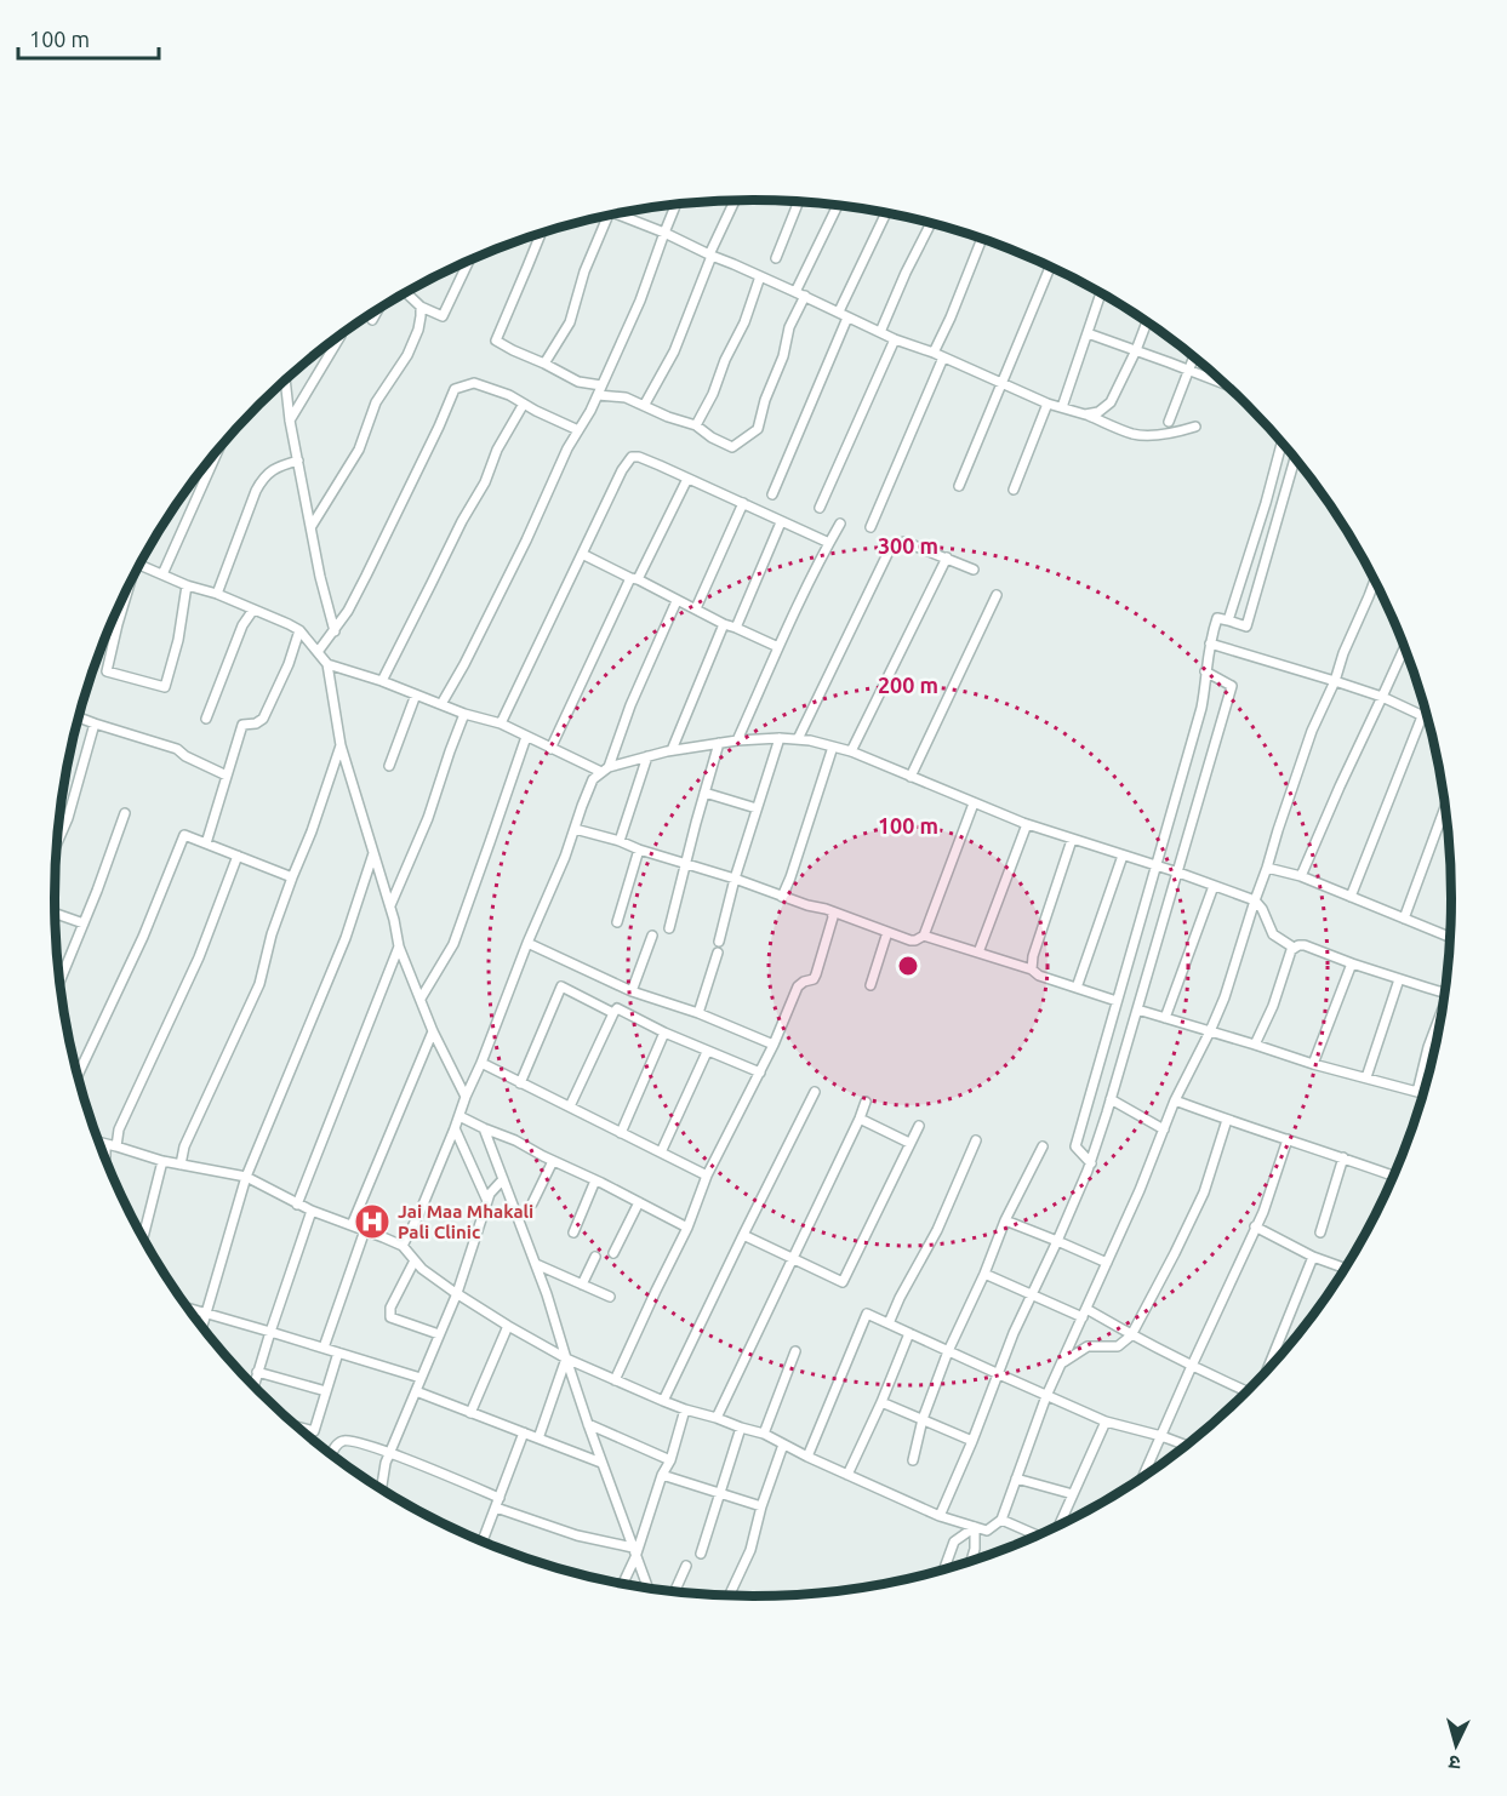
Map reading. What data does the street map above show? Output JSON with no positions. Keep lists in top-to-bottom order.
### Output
{
  "places": {
    "hospital": ["Jai Maa Mhakali Pali Clinic"]
  },
  "scale_bar": "100 m",
  "north": "bottom",
  "rings": ["300 m", "200 m", "100 m"]
}
